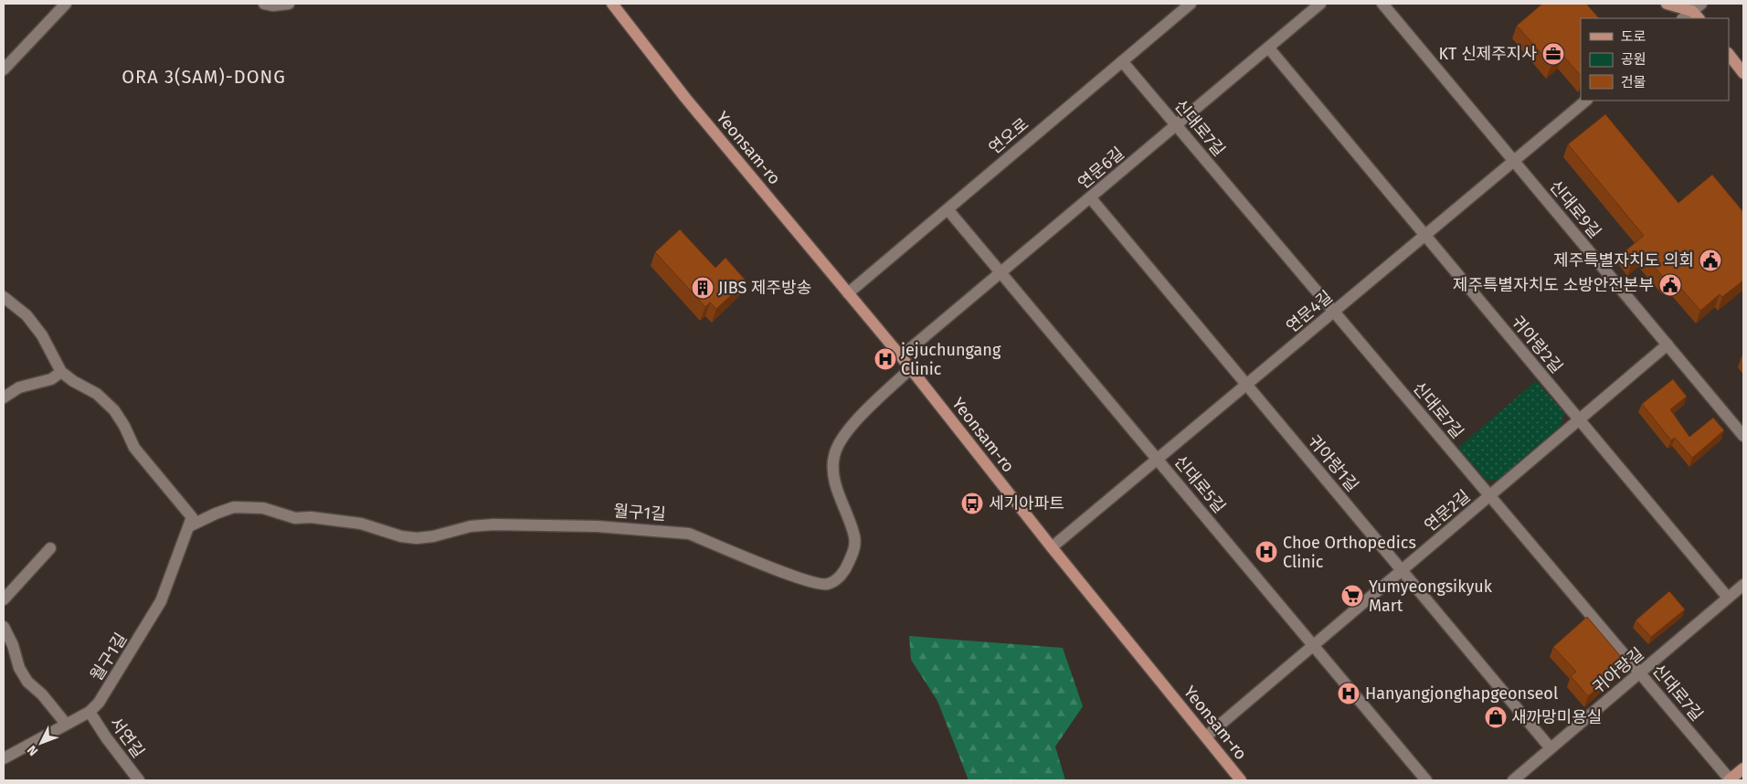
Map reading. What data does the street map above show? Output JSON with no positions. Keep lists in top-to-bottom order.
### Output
{
  "streets": {
    "main road": ["Yeonsam-ro"],
    "street": [
      "신대로7길",
      "연오로",
      "연문6길",
      "신대로9길",
      "연문4길",
      "귀아랑2길",
      "귀아랑1길",
      "신대로5길",
      "연문2길",
      "월구1길",
      "귀아랑길",
      "서연길"
    ]
  },
  "crossings": [
    ["신대로7길", "연오로"],
    ["신대로7길", "연문6길"],
    ["신대로7길", "연문4길"],
    ["신대로7길", "연문2길"],
    ["신대로7길", "귀아랑길"],
    ["연오로", "Yeonsam-ro"],
    ["연오로", "신대로5길"],
    ["Yeonsam-ro", "연문6길"],
    ["Yeonsam-ro", "연문4길"],
    ["Yeonsam-ro", "연문2길"],
    ["Yeonsam-ro", "월구1길"],
    ["연문6길", "귀아랑2길"],
    ["연문6길", "귀아랑1길"],
    ["연문6길", "신대로5길"],
    ["신대로9길", "연문4길"],
    ["신대로9길", "연문2길"],
    ["연문4길", "귀아랑2길"],
    ["연문4길", "귀아랑1길"],
    ["연문4길", "신대로5길"],
    ["귀아랑2길", "연문2길"],
    ["귀아랑2길", "귀아랑길"],
    ["귀아랑1길", "연문2길"],
    ["귀아랑1길", "귀아랑길"],
    ["신대로5길", "연문2길"],
    ["월구1길", "서연길"]
  ],
  "districts": ["ORA 3(SAM)-DONG"],
  "places": {
    "office": ["KT 신제주지사"],
    "public building": ["제주특별자치도 의회", "제주특별자치도 소방안전본부"],
    "building": ["JIBS 제주방송"],
    "hospital": ["jejuchungang Clinic", "Choe Orthopedics Clinic", "Hanyangjonghapgeonseol"],
    "bus stop": ["세기아파트"],
    "supermarket": ["Yumyeongsikyuk Mart"],
    "shop": ["새까망미용실"]
  },
  "legend": ["도로", "공원", "건물"],
  "north": "bottom left"
}
